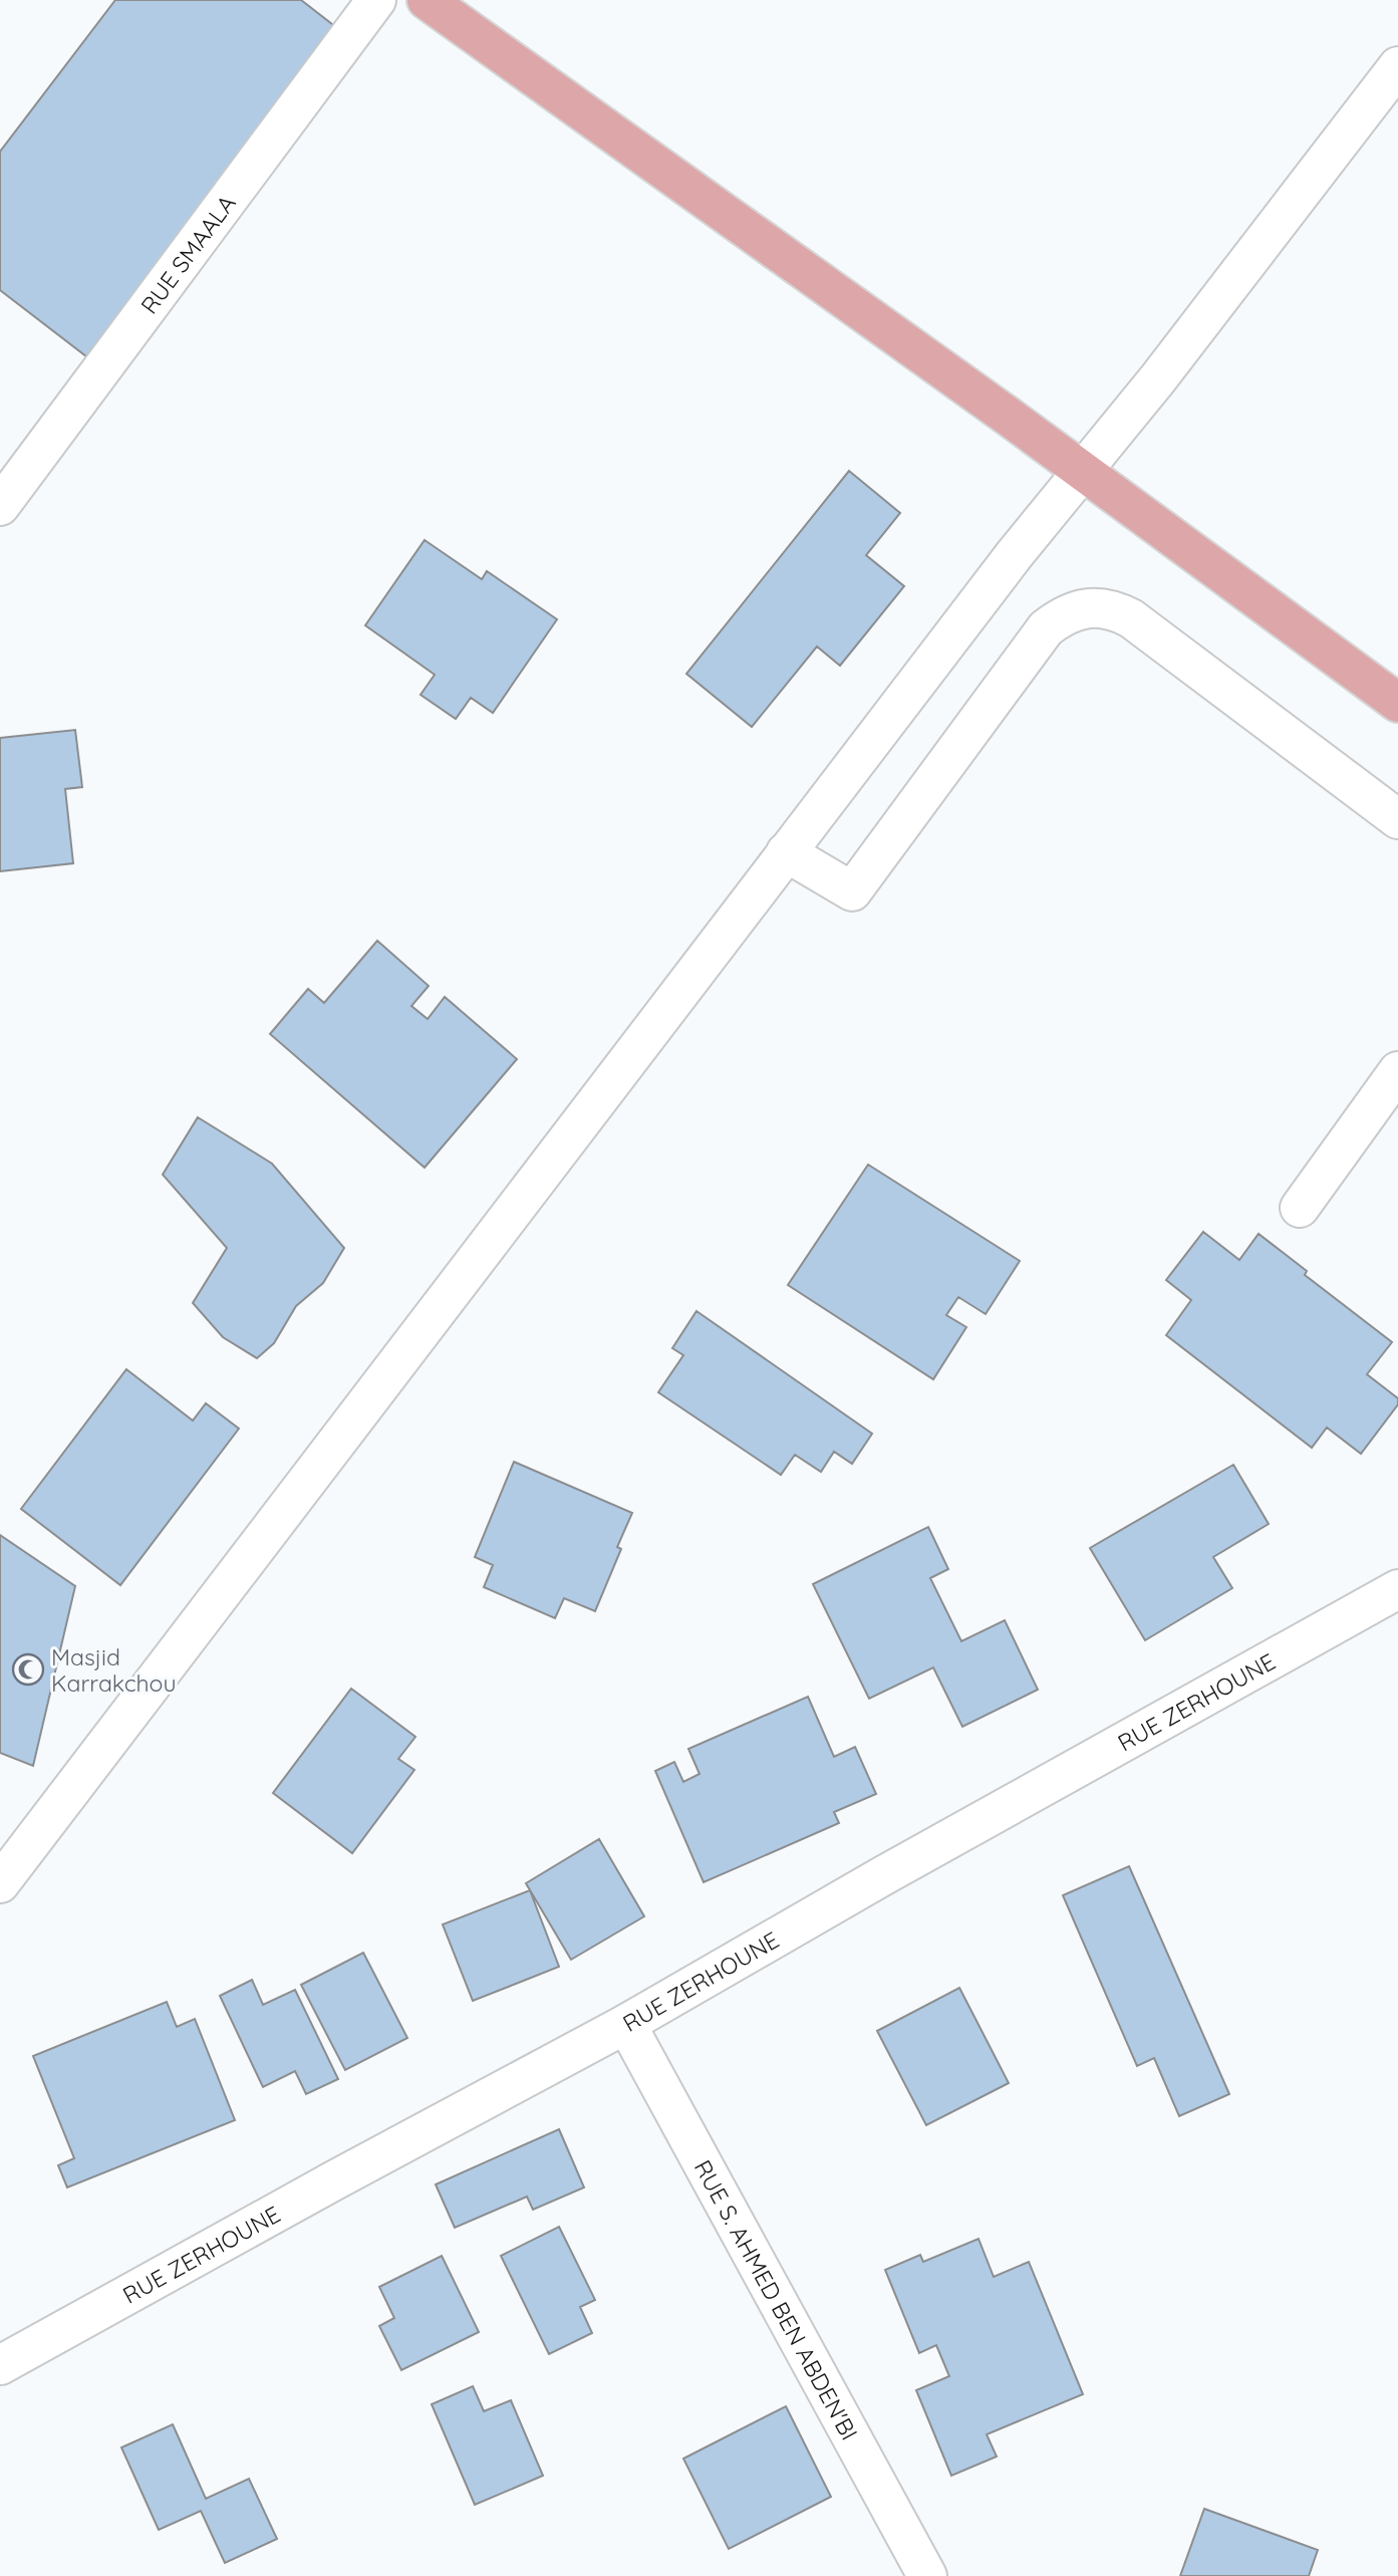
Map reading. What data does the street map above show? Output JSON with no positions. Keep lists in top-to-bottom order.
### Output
{
  "streets": {
    "street": ["RUE SMAALA", "RUE ZERHOUNE", "RUE S. AHMED BEN ABDEN'BI"]
  },
  "crossings": [
    ["RUE ZERHOUNE", "RUE S. AHMED BEN ABDEN'BI"]
  ],
  "places": {
    "mosque": ["Masjid Karrakchou"]
  }
}
